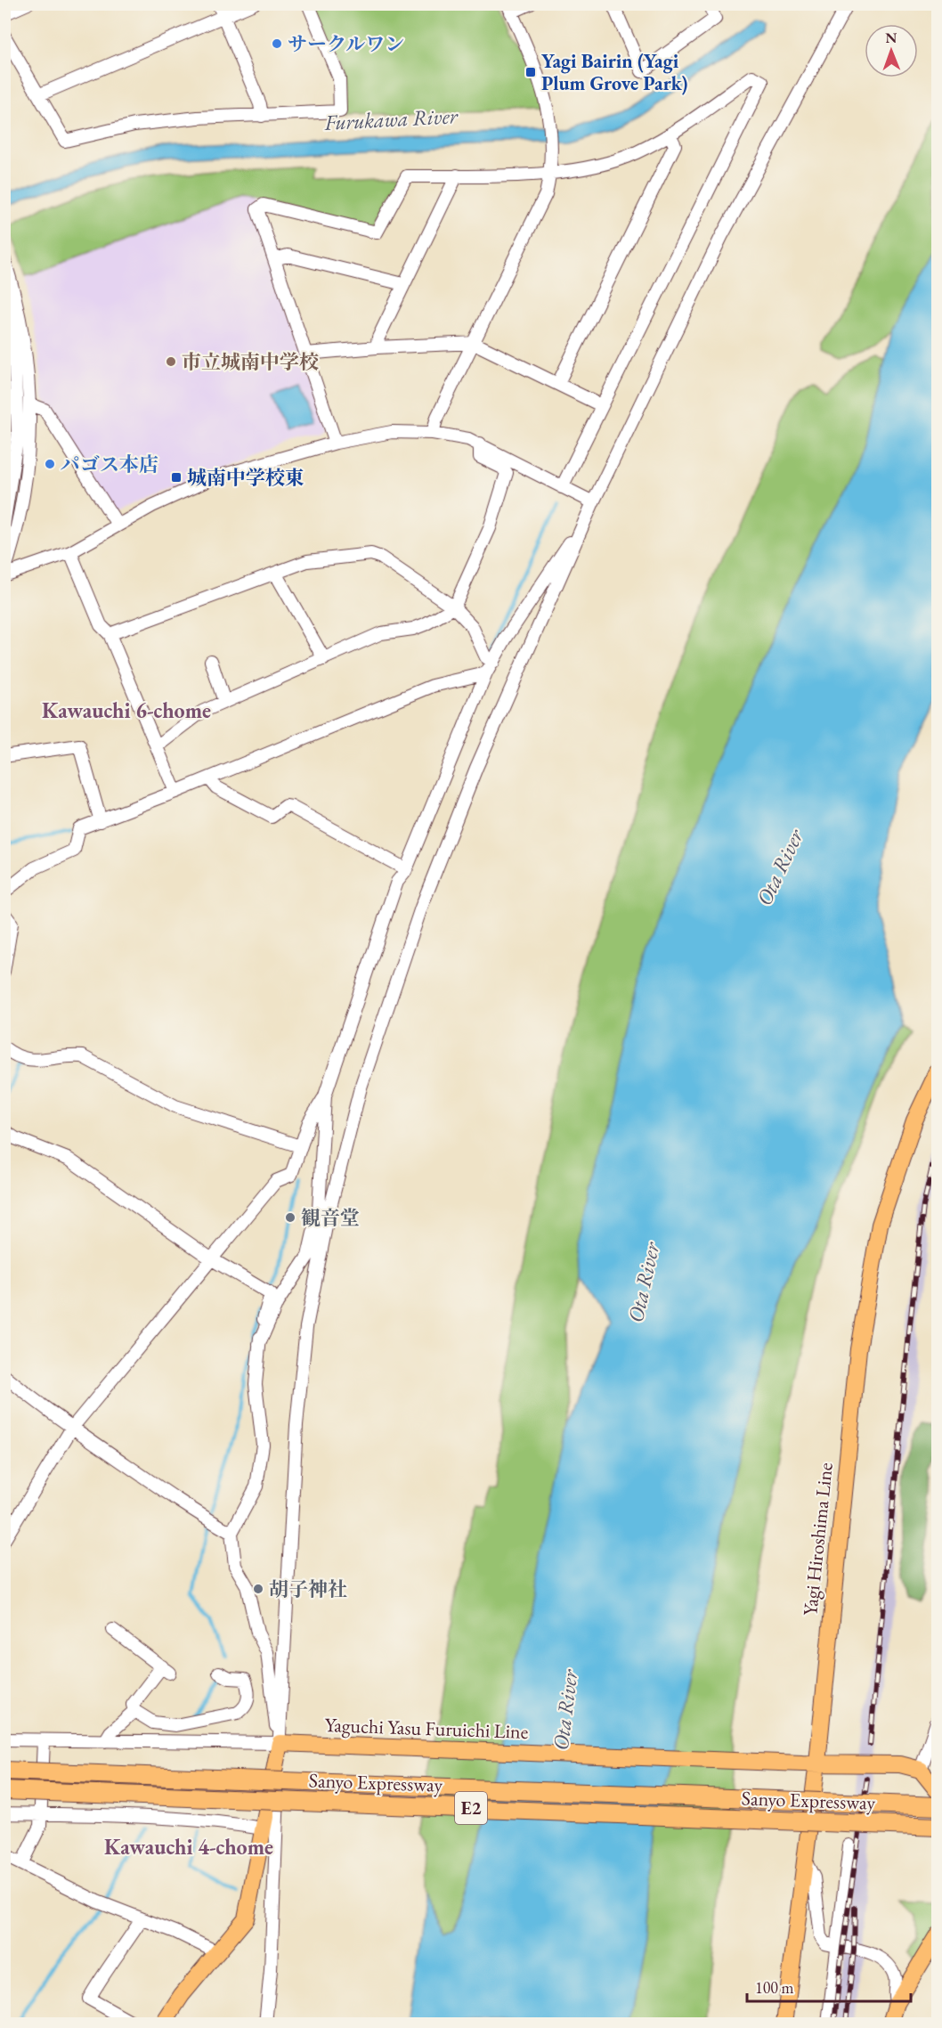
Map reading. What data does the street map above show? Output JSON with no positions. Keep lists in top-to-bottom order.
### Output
{
  "streets": {
    "highway": ["Sanyo Expressway", "E2"],
    "main road": ["Yagi Hiroshima Line", "Yaguchi Yasu Furuichi Line"]
  },
  "crossings": [
    ["Yagi Hiroshima Line", "Yaguchi Yasu Furuichi Line"]
  ],
  "districts": ["Kawauchi 6-chome", "Kawauchi 4-chome"],
  "water": ["Furukawa River", "Ota River"],
  "places": {
    "other": [
      "サークルワン",
      "市立城南中学校",
      "パゴス本店",
      "観音堂",
      "胡子神社"
    ],
    "transit": ["Yagi Bairin (Yagi Plum Grove Park)", "城南中学校東"]
  },
  "scale_bar": "100 m",
  "north": "top"
}
